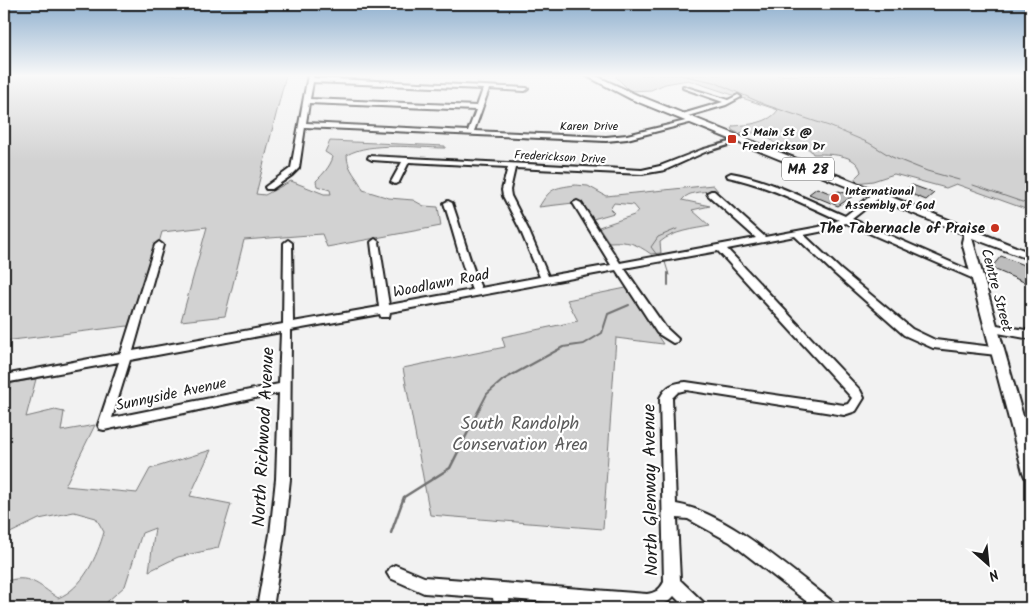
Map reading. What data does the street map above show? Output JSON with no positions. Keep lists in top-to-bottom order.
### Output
{
  "streets": {
    "main road": ["MA 28", "Centre Street"],
    "street": [
      "Karen Drive",
      "Frederickson Drive",
      "Woodlawn Road",
      "Sunnyside Avenue",
      "North Richwood Avenue",
      "North Glenway Avenue"
    ]
  },
  "crossings": [
    ["Karen Drive", "MA 28"],
    ["Frederickson Drive", "MA 28"],
    ["MA 28", "Woodlawn Road"],
    ["MA 28", "Centre Street"],
    ["Woodlawn Road", "Sunnyside Avenue"],
    ["Woodlawn Road", "North Richwood Avenue"],
    ["Woodlawn Road", "North Glenway Avenue"],
    ["Sunnyside Avenue", "North Richwood Avenue"]
  ],
  "parks": ["South Randolph Conservation Area"],
  "places": {
    "transit": ["S Main St @ Frederickson Dr"],
    "other": ["International Assembly of God", "The Tabernacle of Praise"]
  },
  "north": "bottom right"
}
